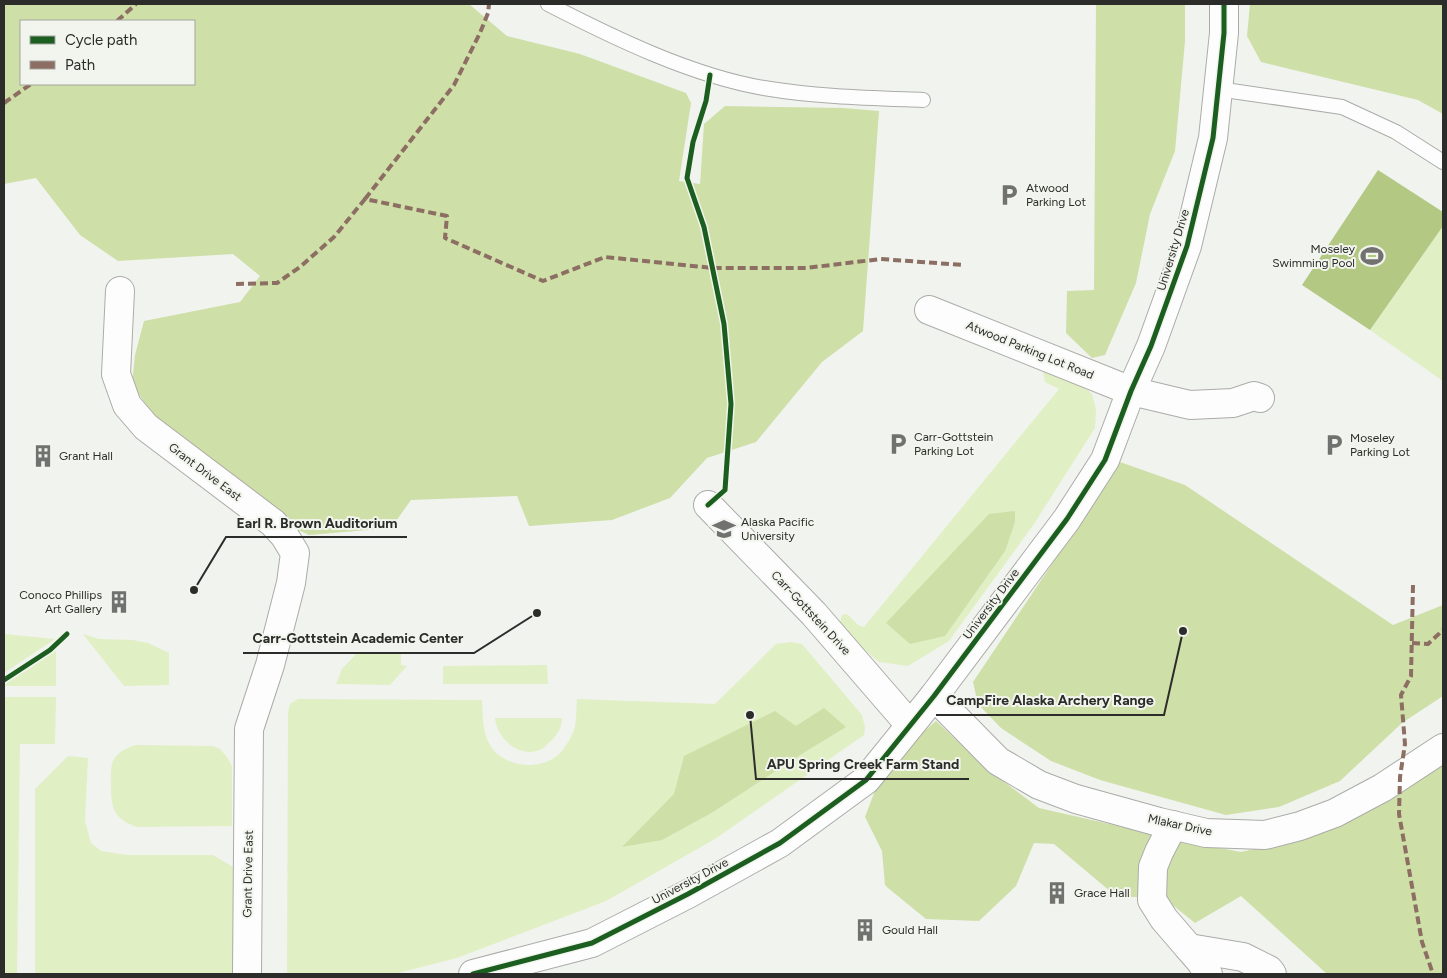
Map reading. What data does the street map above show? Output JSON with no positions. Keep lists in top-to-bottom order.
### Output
{
  "streets": {
    "street": [
      "University Drive",
      "Atwood Parking Lot Road",
      "Grant Drive East",
      "Carr-Gottstein Drive",
      "Mlakar Drive"
    ]
  },
  "crossings": [
    ["University Drive", "Atwood Parking Lot Road"],
    ["University Drive", "Carr-Gottstein Drive"],
    ["University Drive", "Mlakar Drive"]
  ],
  "places": {
    "parking": ["Atwood Parking Lot", "Carr-Gottstein Parking Lot", "Moseley Parking Lot"],
    "sports": ["Moseley Swimming Pool"],
    "building": [
      "Grant Hall",
      "Conoco Phillips Art Gallery",
      "Grace Hall",
      "Gould Hall"
    ],
    "school or university": ["Alaska Pacific University"],
    "other": [
      "Earl R. Brown Auditorium",
      "Carr-Gottstein Academic Center",
      "CampFire Alaska Archery Range",
      "APU Spring Creek Farm Stand"
    ]
  },
  "legend": ["Cycle path", "Path"]
}
